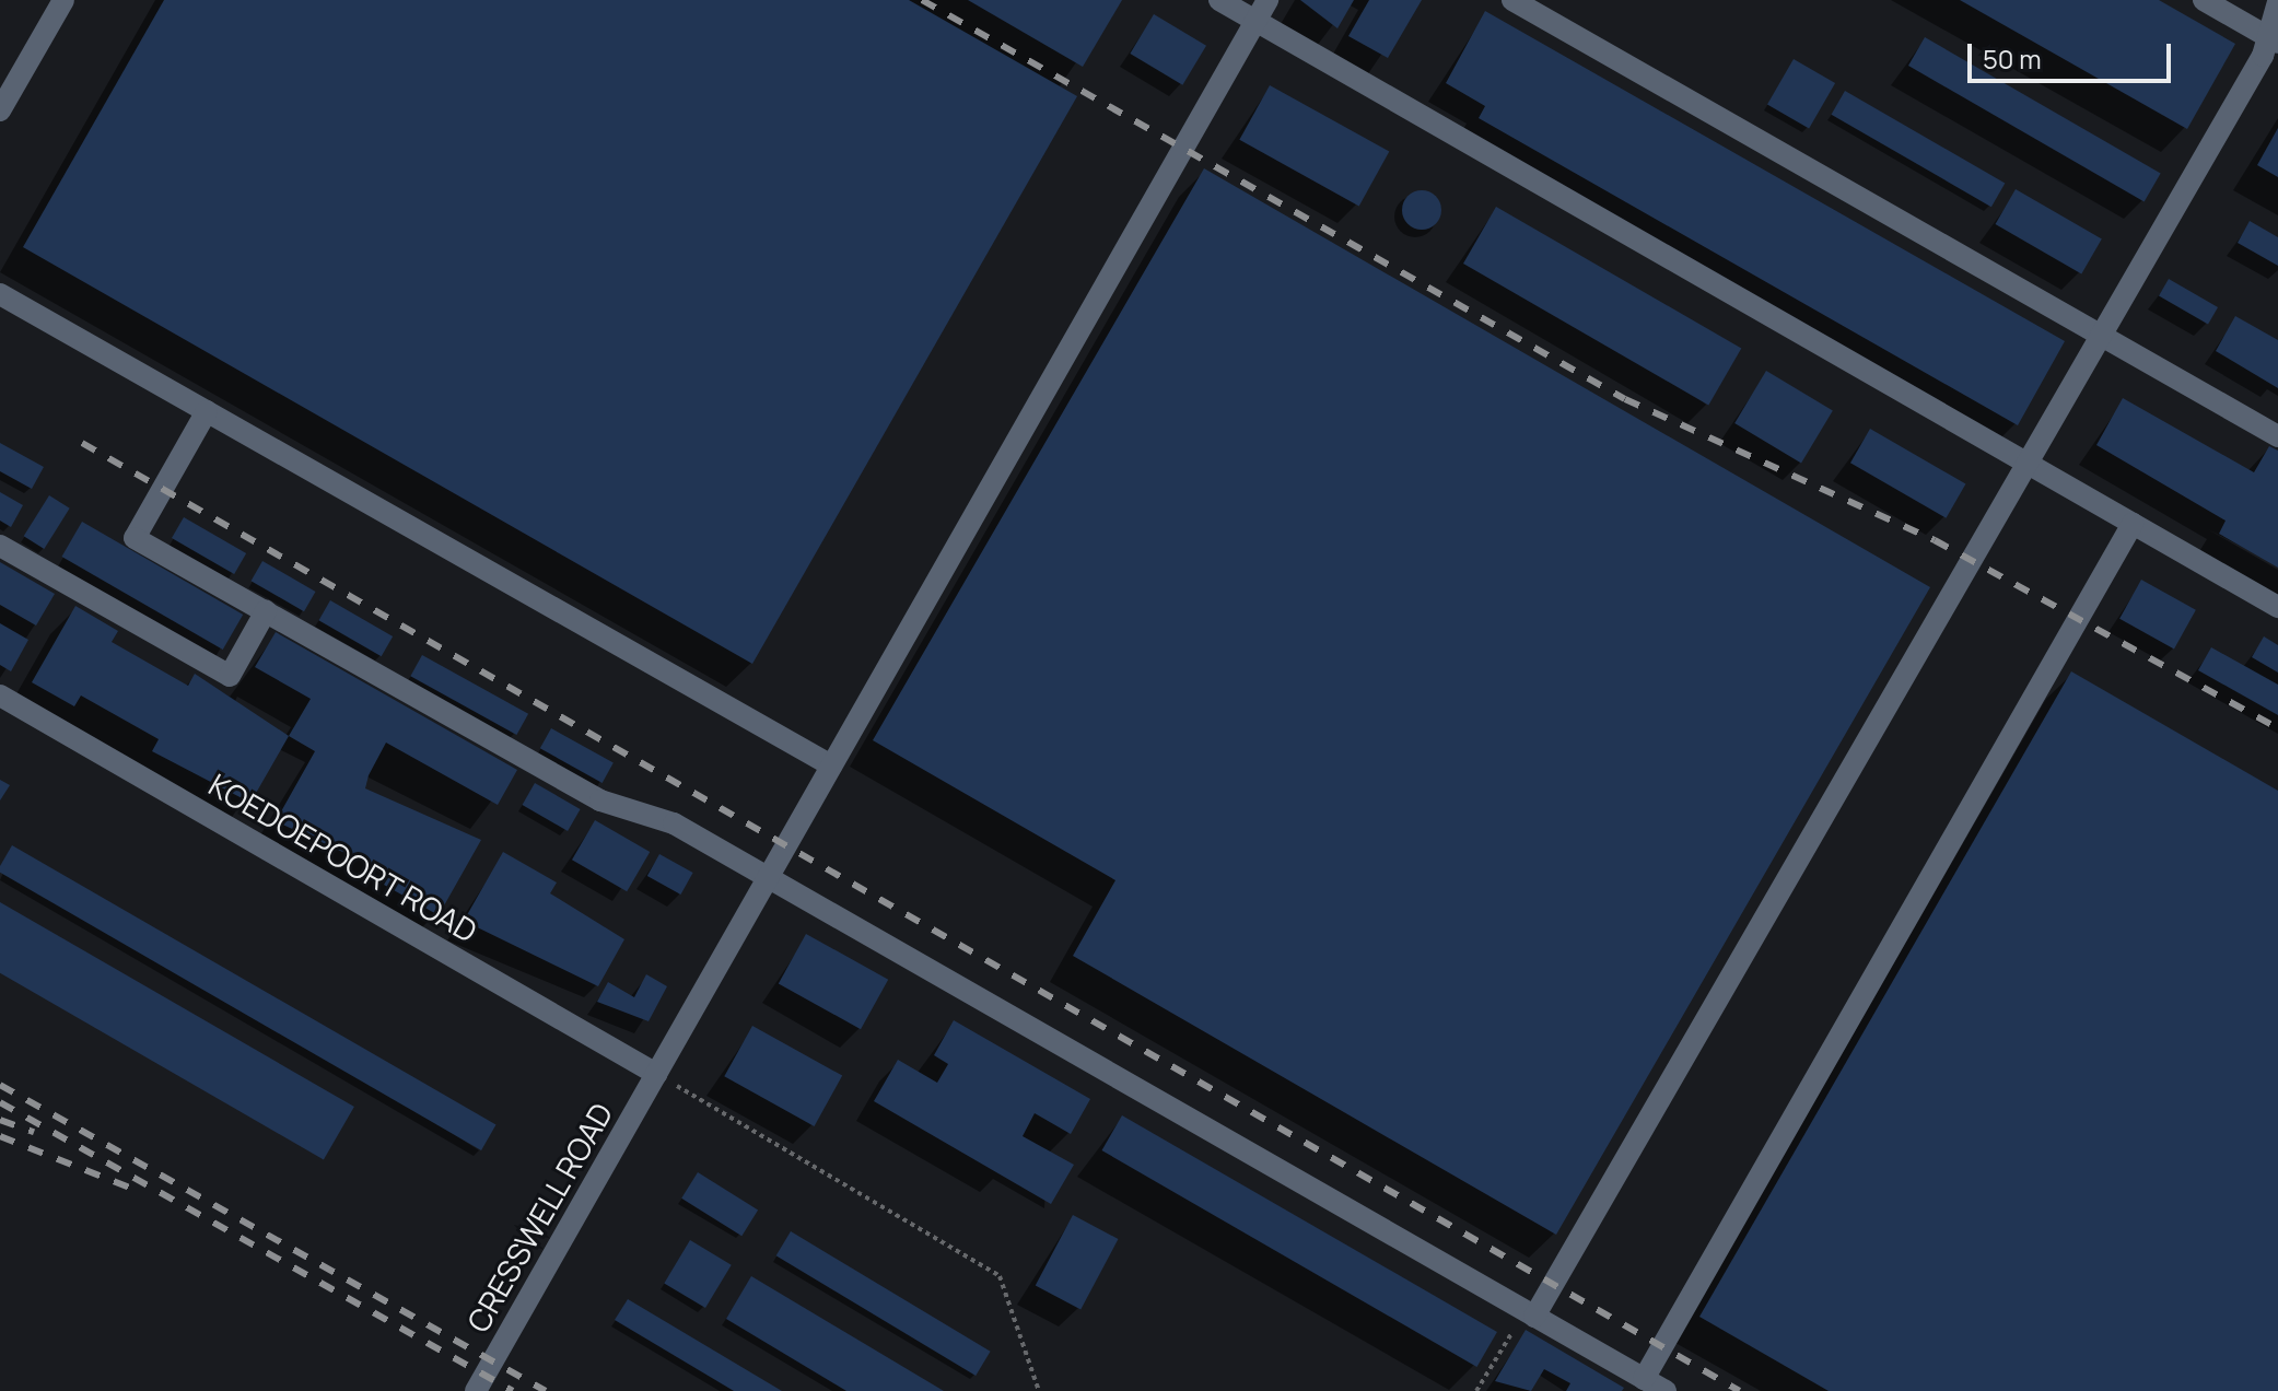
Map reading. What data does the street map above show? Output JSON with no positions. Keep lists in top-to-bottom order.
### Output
{
  "streets": {
    "street": ["KOEDOEPOORT ROAD", "CRESSWELL ROAD"]
  },
  "crossings": [
    ["KOEDOEPOORT ROAD", "CRESSWELL ROAD"]
  ],
  "scale_bar": "50 m"
}
